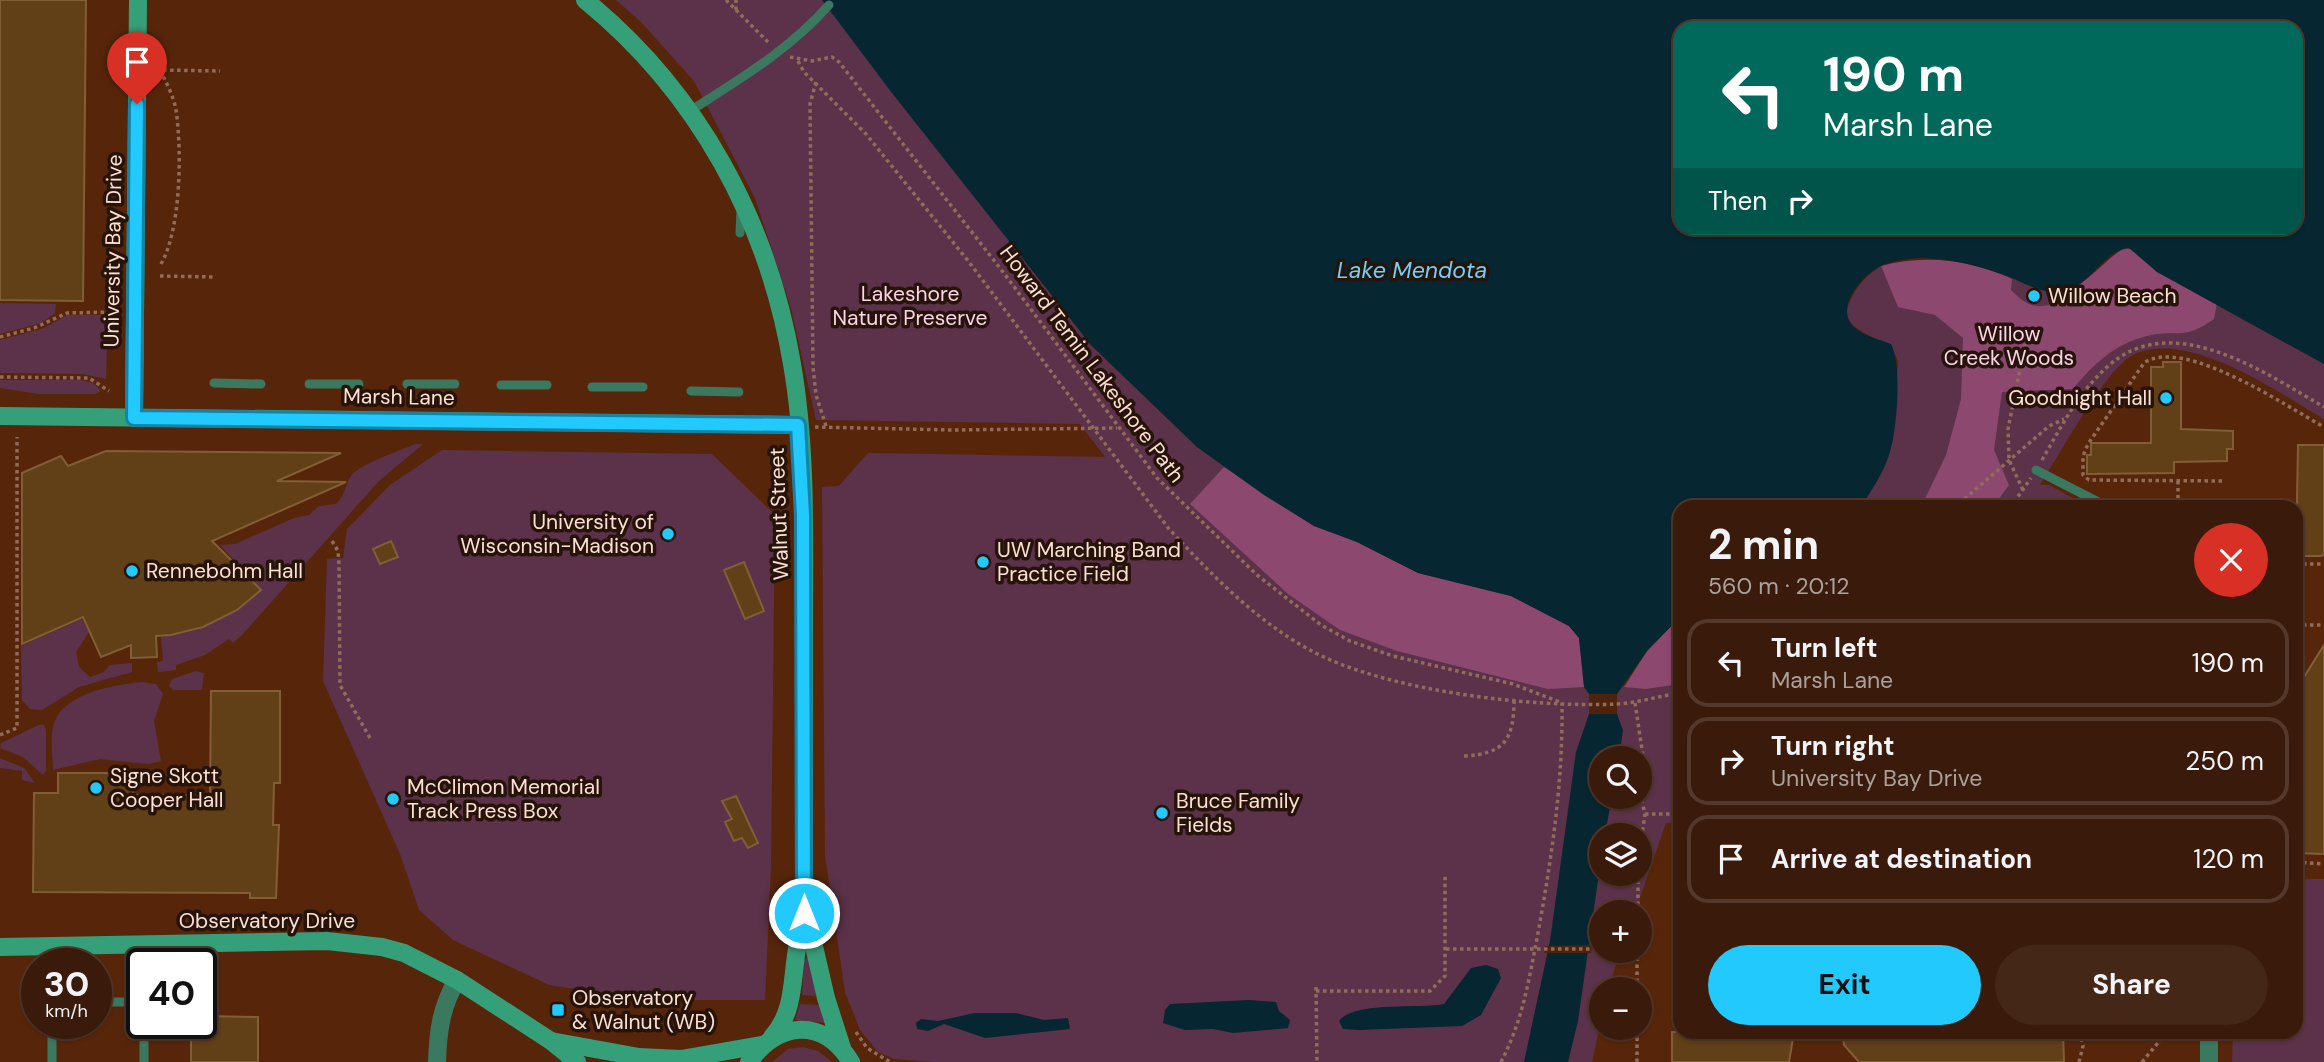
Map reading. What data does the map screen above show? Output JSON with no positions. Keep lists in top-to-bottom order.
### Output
{
  "streets": {
    "street": [
      "University Bay Drive",
      "Marsh Lane",
      "Walnut Street",
      "Observatory Drive"
    ],
    "path": ["Howard Temin Lakeshore Path"]
  },
  "crossings": [
    ["University Bay Drive", "Marsh Lane"],
    ["Marsh Lane", "Walnut Street"],
    ["Walnut Street", "Observatory Drive"]
  ],
  "water": ["Lake Mendota"],
  "parks": ["Lakeshore Nature Preserve", "Willow Creek Woods"],
  "places": {
    "other": [
      "Willow Beach",
      "Goodnight Hall",
      "University of Wisconsin-Madison",
      "UW Marching Band Practice Field",
      "Rennebohm Hall",
      "Signe Skott Cooper Hall",
      "McClimon Memorial Track Press Box",
      "Bruce Family Fields"
    ],
    "transit": ["Observatory & Walnut (WB)"]
  },
  "page": {
    "turn": ["190 m", "Marsh Lane"],
    "then": "Then",
    "heading": ["2 min", "560 m · 20:12"],
    "list": [
      {
        "name": "Turn left",
        "note": "Marsh Lane",
        "value": "190 m"
      },
      {
        "name": "Turn right",
        "note": "University Bay Drive",
        "value": "250 m"
      },
      {
        "name": "Arrive at destination",
        "value": "120 m"
      }
    ],
    "map_buttons": ["+", "−"],
    "buttons": ["Exit", "Share"],
    "speed": "30 km/h",
    "limit": "40"
  }
}
